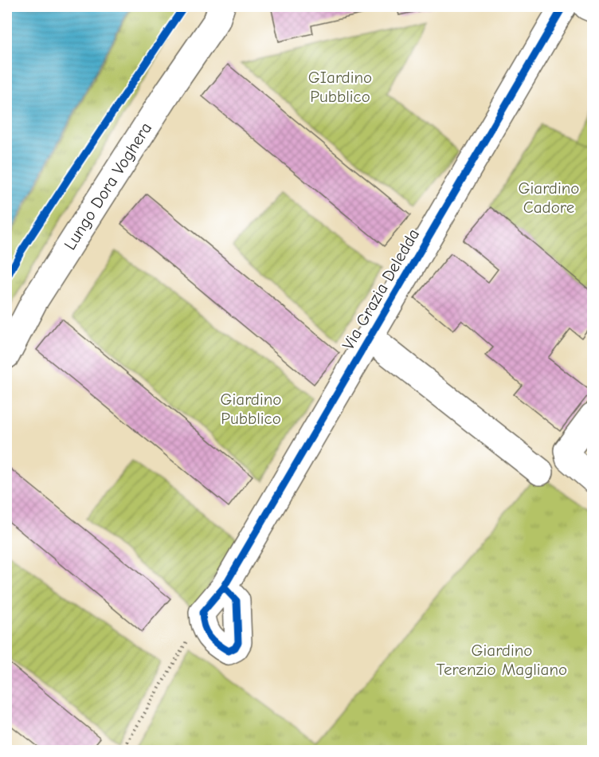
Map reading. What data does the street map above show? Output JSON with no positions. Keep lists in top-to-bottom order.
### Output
{
  "streets": {
    "street": ["Lungo Dora Voghera", "Via Grazia Deledda"]
  },
  "parks": [
    "GIardino Pubblico",
    "Giardino Cadore",
    "Giardino Pubblico",
    "Giardino Terenzio Magliano"
  ]
}
